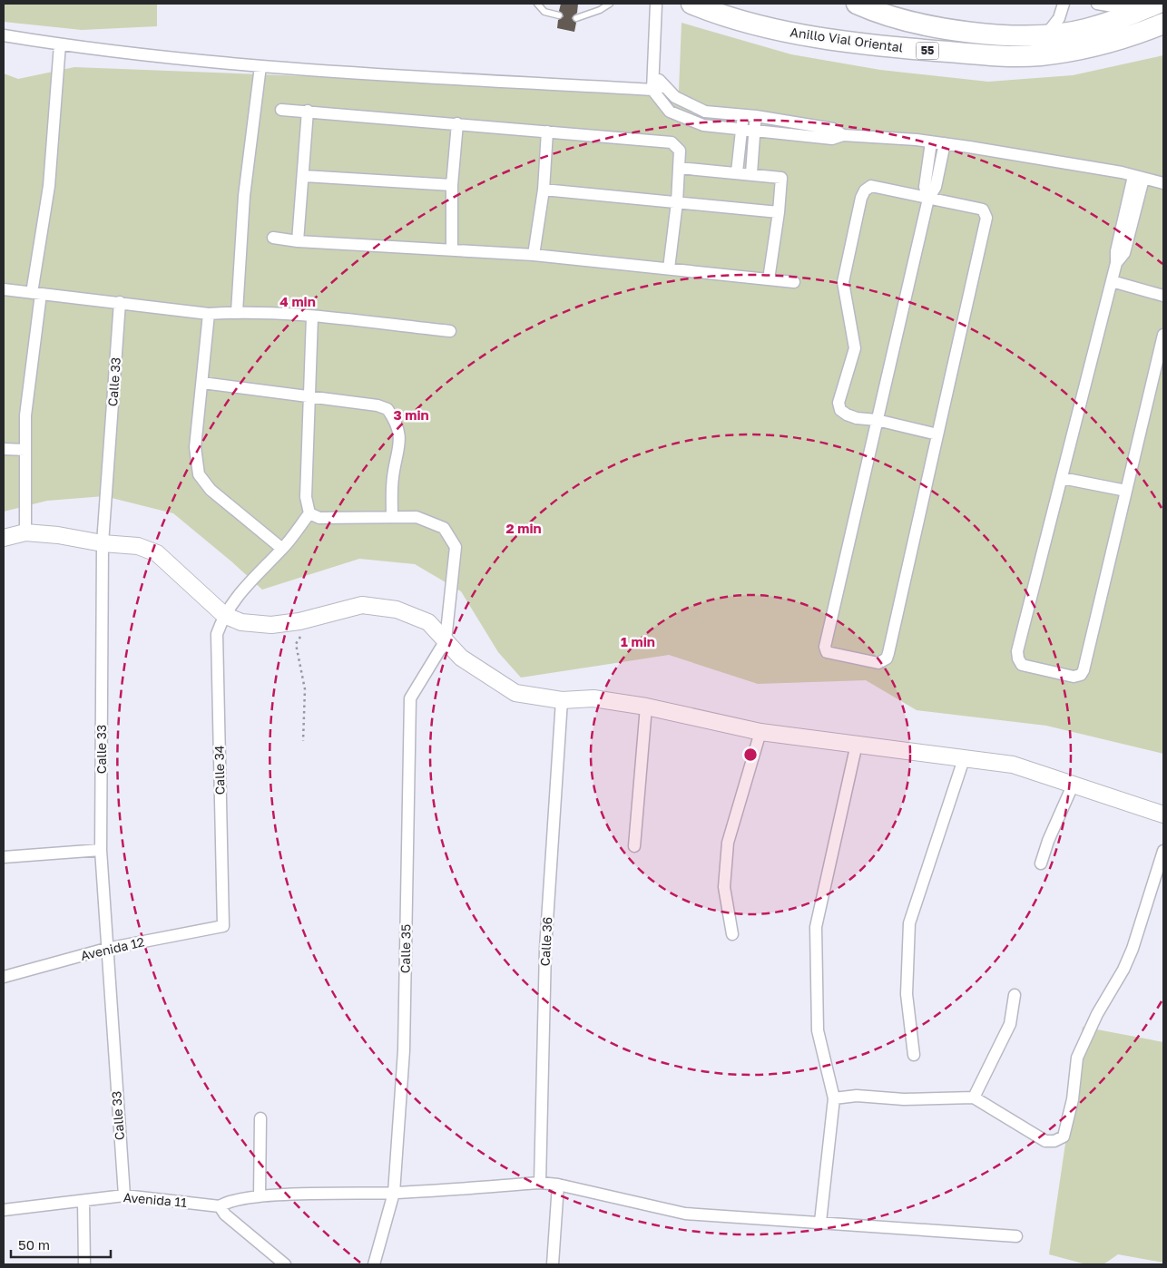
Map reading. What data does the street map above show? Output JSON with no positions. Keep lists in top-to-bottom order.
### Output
{
  "streets": {
    "highway": ["Anillo Vial Oriental", "55"],
    "street": [
      "Calle 33",
      "Calle 34",
      "Calle 36",
      "Avenida 12",
      "Calle 35",
      "Avenida 11"
    ]
  },
  "crossings": [
    ["Calle 33", "Avenida 12"],
    ["Calle 33", "Avenida 11"],
    ["Calle 34", "Avenida 12"]
  ],
  "scale_bar": "50 m",
  "rings": [
    "4 min",
    "3 min",
    "2 min",
    "1 min"
  ]
}
